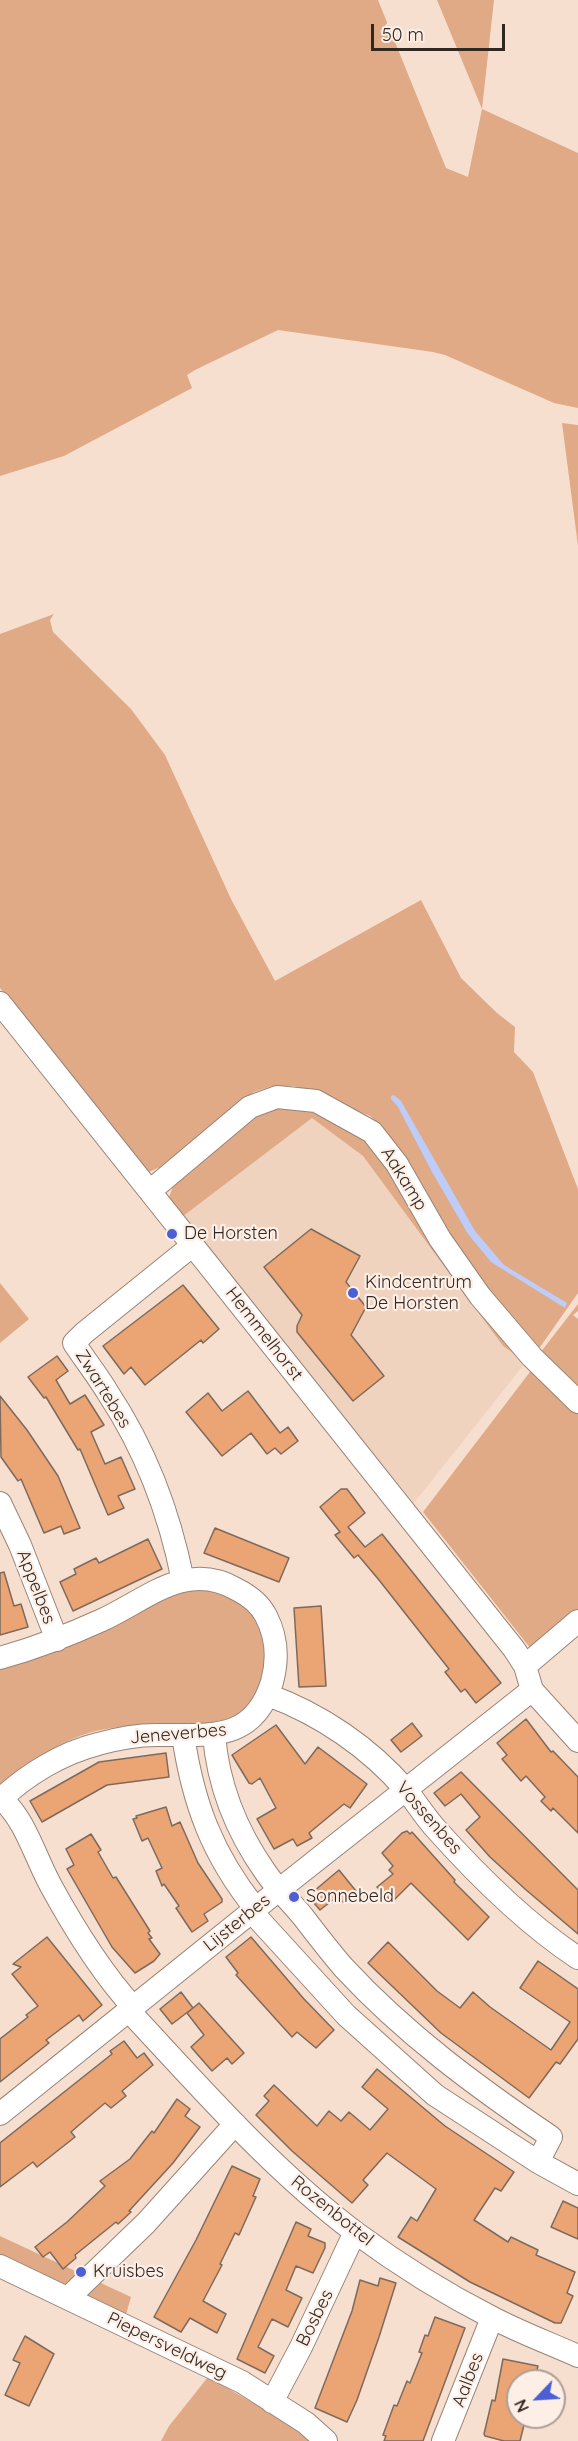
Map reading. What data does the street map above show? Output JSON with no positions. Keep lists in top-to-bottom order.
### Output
{
  "streets": {
    "street": [
      "Aakamp",
      "Hemmelhorst",
      "Zwartebes",
      "Appelbes",
      "Jeneverbes",
      "Vossenbes",
      "Lijsterbes",
      "Rozenbottel",
      "Bosbes",
      "Piepersveldweg",
      "Aalbes"
    ]
  },
  "crossings": [
    ["Aakamp", "Hemmelhorst"],
    ["Hemmelhorst", "Zwartebes"],
    ["Hemmelhorst", "Lijsterbes"],
    ["Zwartebes", "Jeneverbes"],
    ["Appelbes", "Jeneverbes"],
    ["Jeneverbes", "Vossenbes"],
    ["Jeneverbes", "Rozenbottel"],
    ["Vossenbes", "Lijsterbes"],
    ["Lijsterbes", "Rozenbottel"],
    ["Rozenbottel", "Bosbes"],
    ["Rozenbottel", "Aalbes"],
    ["Bosbes", "Piepersveldweg"]
  ],
  "places": [
    "De Horsten",
    "Kindcentrum De Horsten",
    "Sonnebeld",
    "Kruisbes"
  ],
  "scale_bar": "50 m",
  "north": "bottom left"
}
